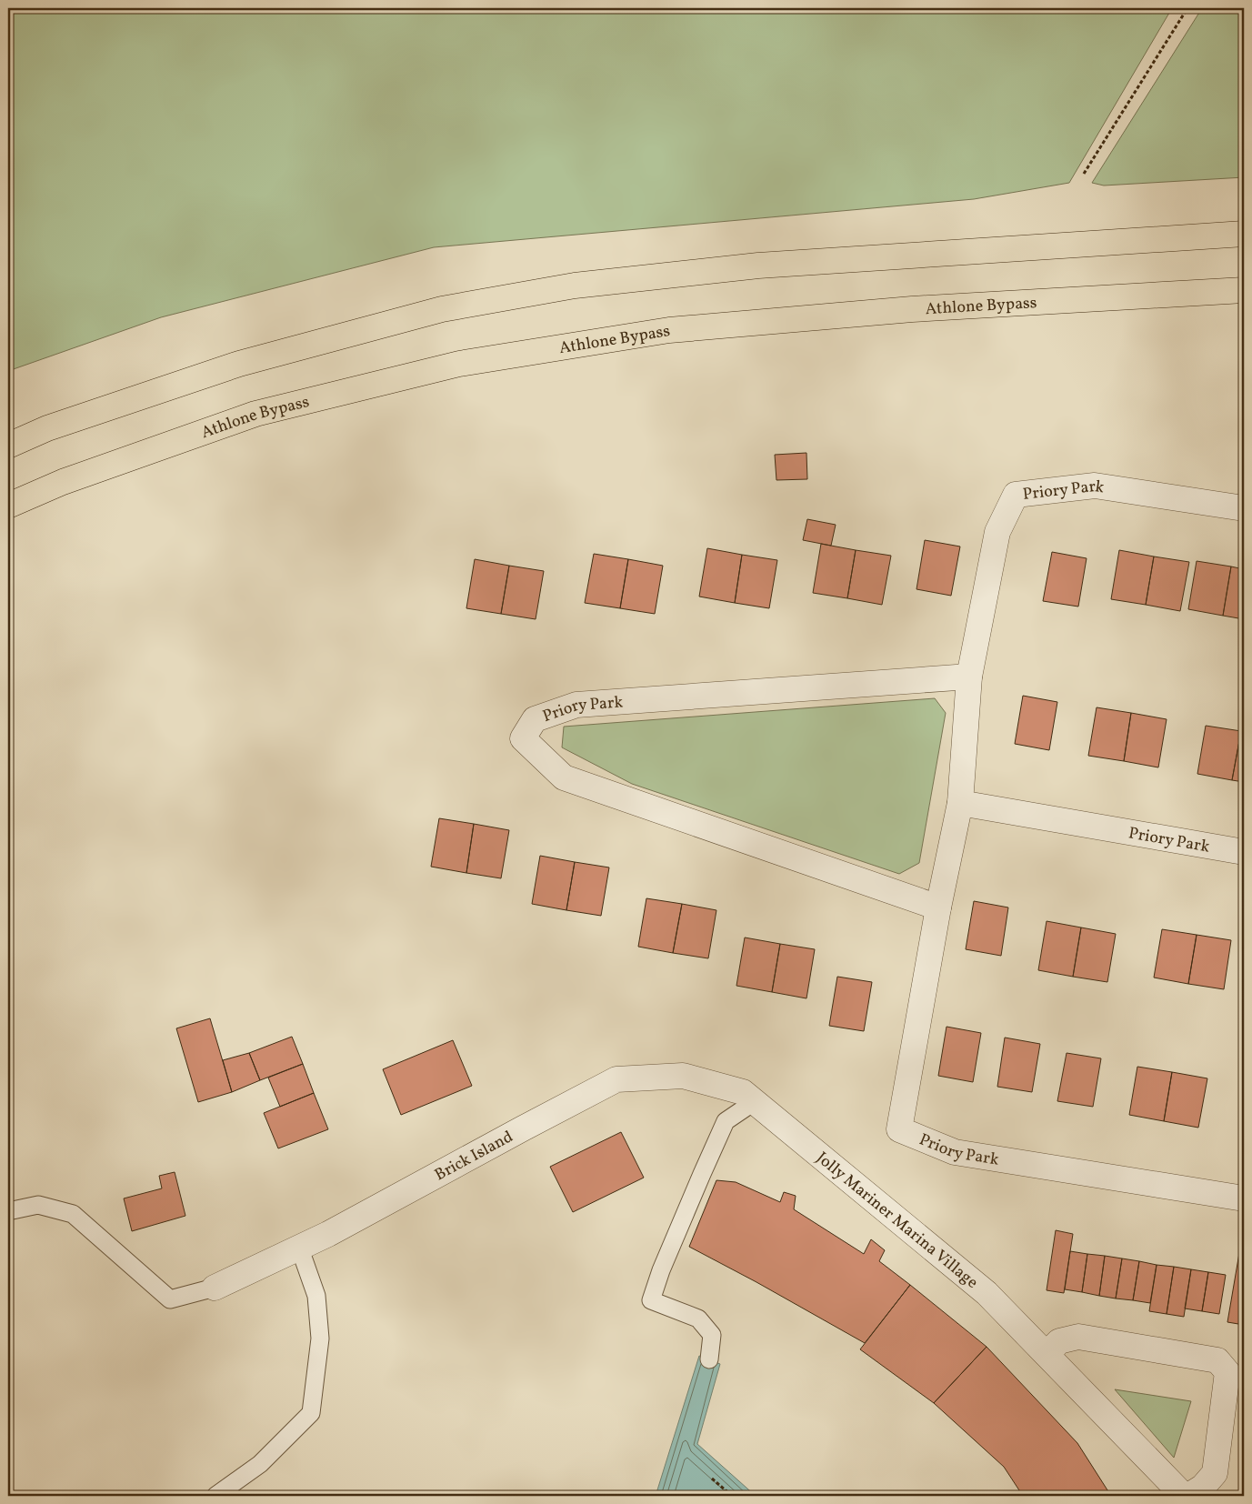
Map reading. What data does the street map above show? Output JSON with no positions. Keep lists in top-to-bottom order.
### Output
{
  "streets": {
    "highway": ["Athlone Bypass"],
    "street": ["Priory Park", "Brick Island", "Jolly Mariner Marina Village"]
  },
  "crossings": [
    ["Brick Island", "Jolly Mariner Marina Village"]
  ]
}
